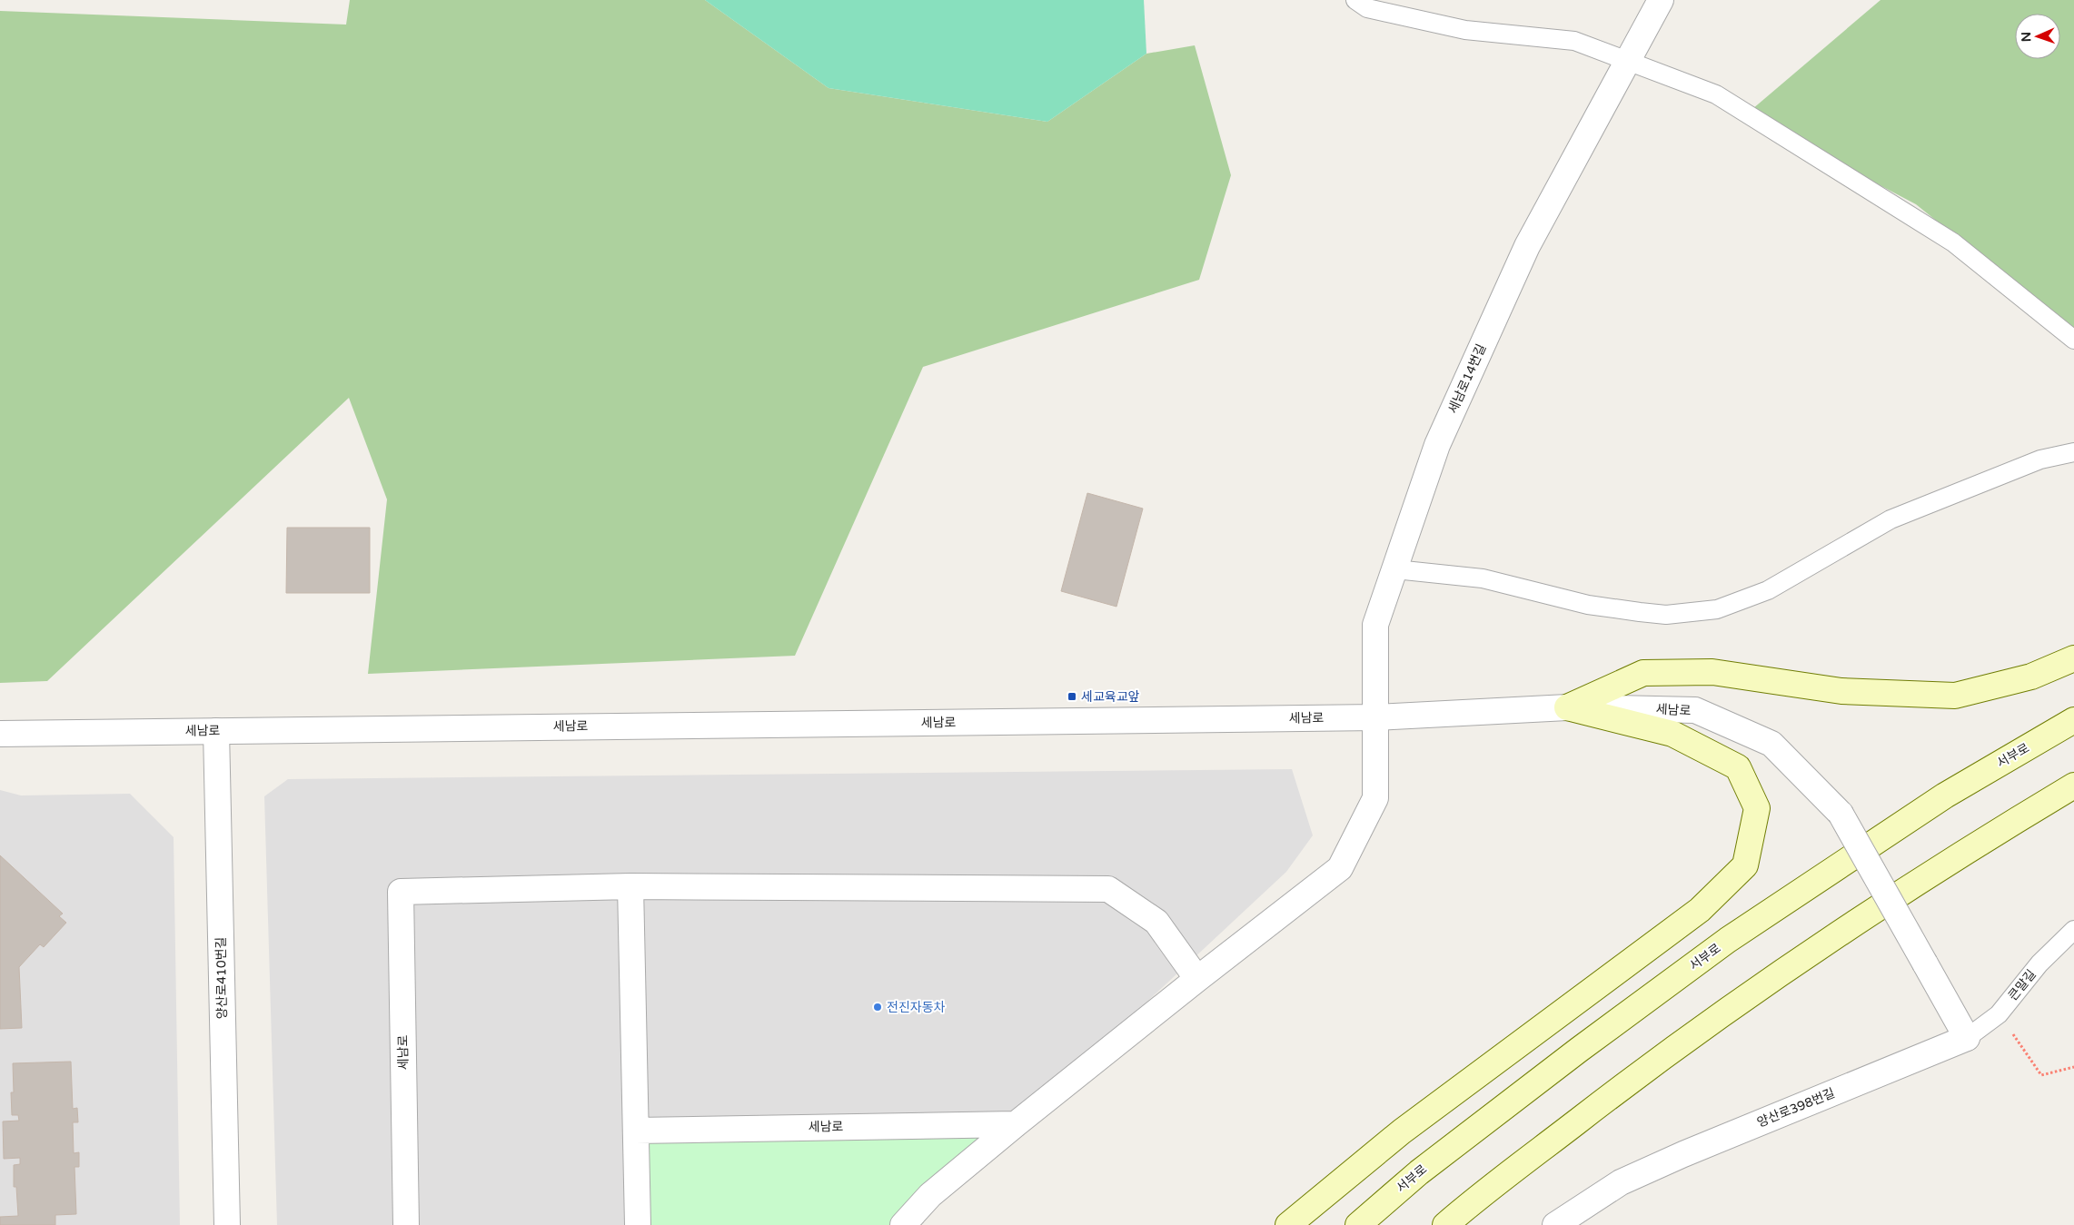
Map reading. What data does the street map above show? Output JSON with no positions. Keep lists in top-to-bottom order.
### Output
{
  "streets": {
    "main road": ["서부로"],
    "street": [
      "세남로14번길",
      "세남로",
      "양산로410번길",
      "양산로398번길"
    ],
    "lane": ["큰말길"]
  },
  "crossings": [
    ["세남로14번길", "세남로"],
    ["세남로", "양산로410번길"],
    ["세남로", "큰말길"],
    ["세남로", "양산로398번길"],
    ["큰말길", "양산로398번길"]
  ],
  "places": {
    "transit": ["세교육교앞"],
    "other": ["전진자동차"]
  },
  "north": "left"
}
